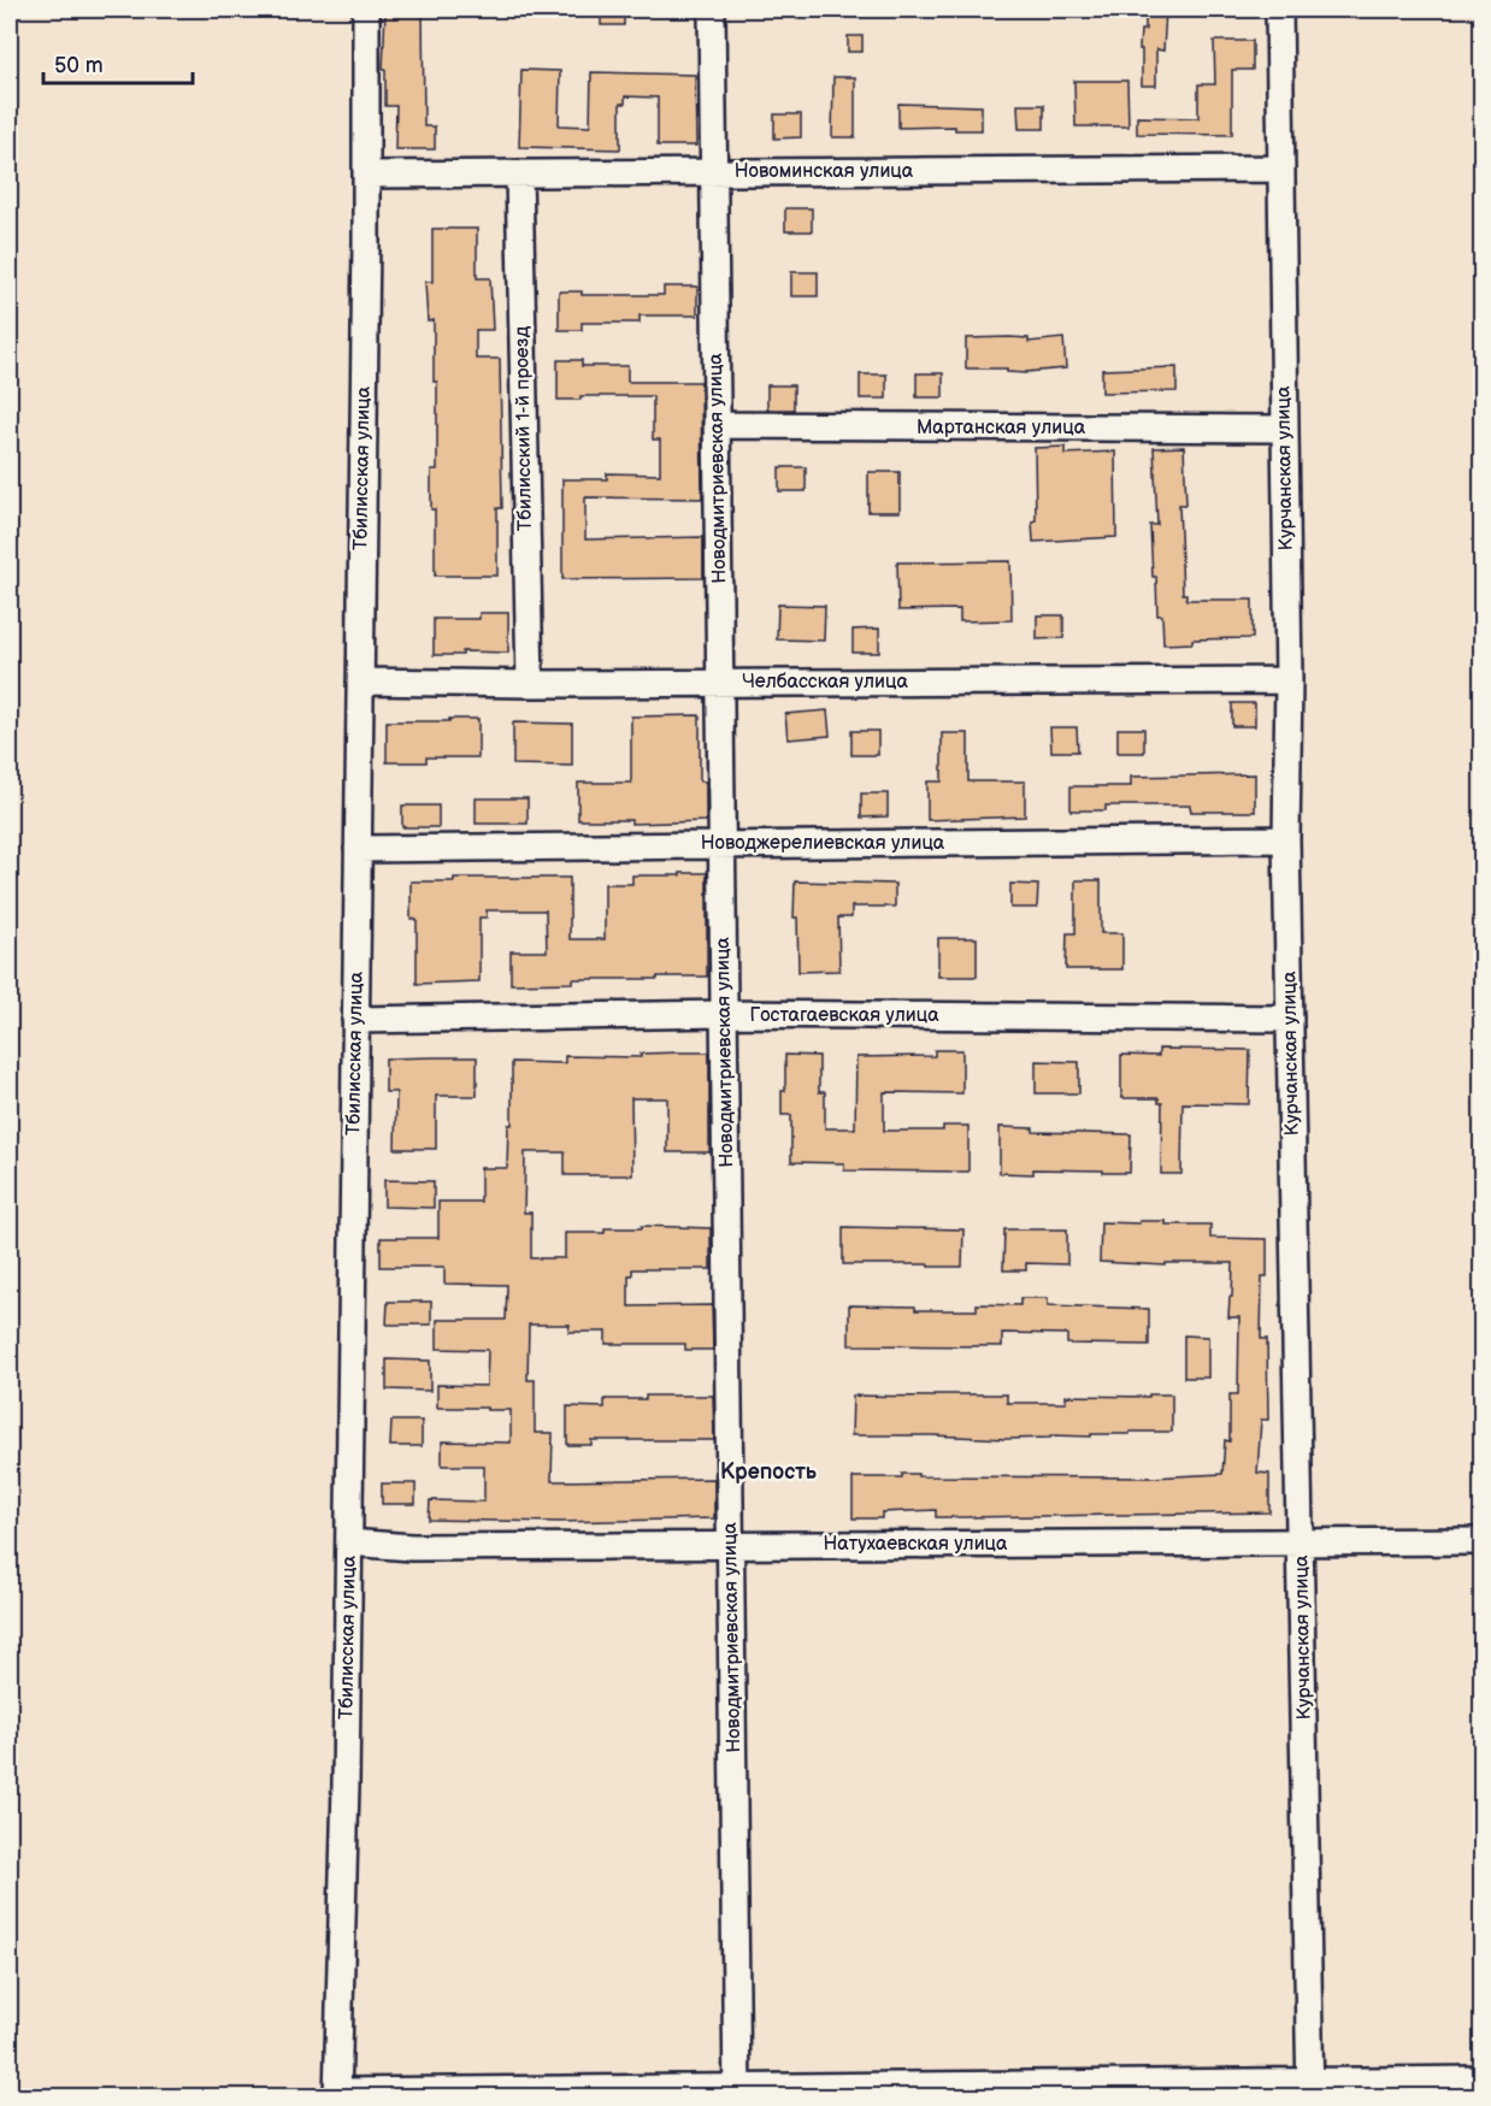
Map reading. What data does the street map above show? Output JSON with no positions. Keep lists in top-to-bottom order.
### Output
{
  "streets": {
    "street": [
      "Новоминская улица",
      "Мартанская улица",
      "Тбилисский 1-й проезд",
      "Тбилисская улица",
      "Новодмитриевская улица",
      "Курчанская улица",
      "Челбасская улица",
      "Новоджерелиевская улица",
      "Гостагаевская улица",
      "Натухаевская улица"
    ]
  },
  "crossings": [
    ["Новоминская улица", "Тбилисский 1-й проезд"],
    ["Новоминская улица", "Тбилисская улица"],
    ["Новоминская улица", "Новодмитриевская улица"],
    ["Новоминская улица", "Курчанская улица"],
    ["Мартанская улица", "Новодмитриевская улица"],
    ["Мартанская улица", "Курчанская улица"],
    ["Тбилисский 1-й проезд", "Челбасская улица"],
    ["Тбилисская улица", "Челбасская улица"],
    ["Тбилисская улица", "Новоджерелиевская улица"],
    ["Тбилисская улица", "Гостагаевская улица"],
    ["Тбилисская улица", "Натухаевская улица"],
    ["Новодмитриевская улица", "Челбасская улица"],
    ["Новодмитриевская улица", "Новоджерелиевская улица"],
    ["Новодмитриевская улица", "Гостагаевская улица"],
    ["Новодмитриевская улица", "Натухаевская улица"],
    ["Курчанская улица", "Челбасская улица"],
    ["Курчанская улица", "Новоджерелиевская улица"],
    ["Курчанская улица", "Гостагаевская улица"],
    ["Курчанская улица", "Натухаевская улица"]
  ],
  "districts": ["Крепость"],
  "scale_bar": "50 m"
}
